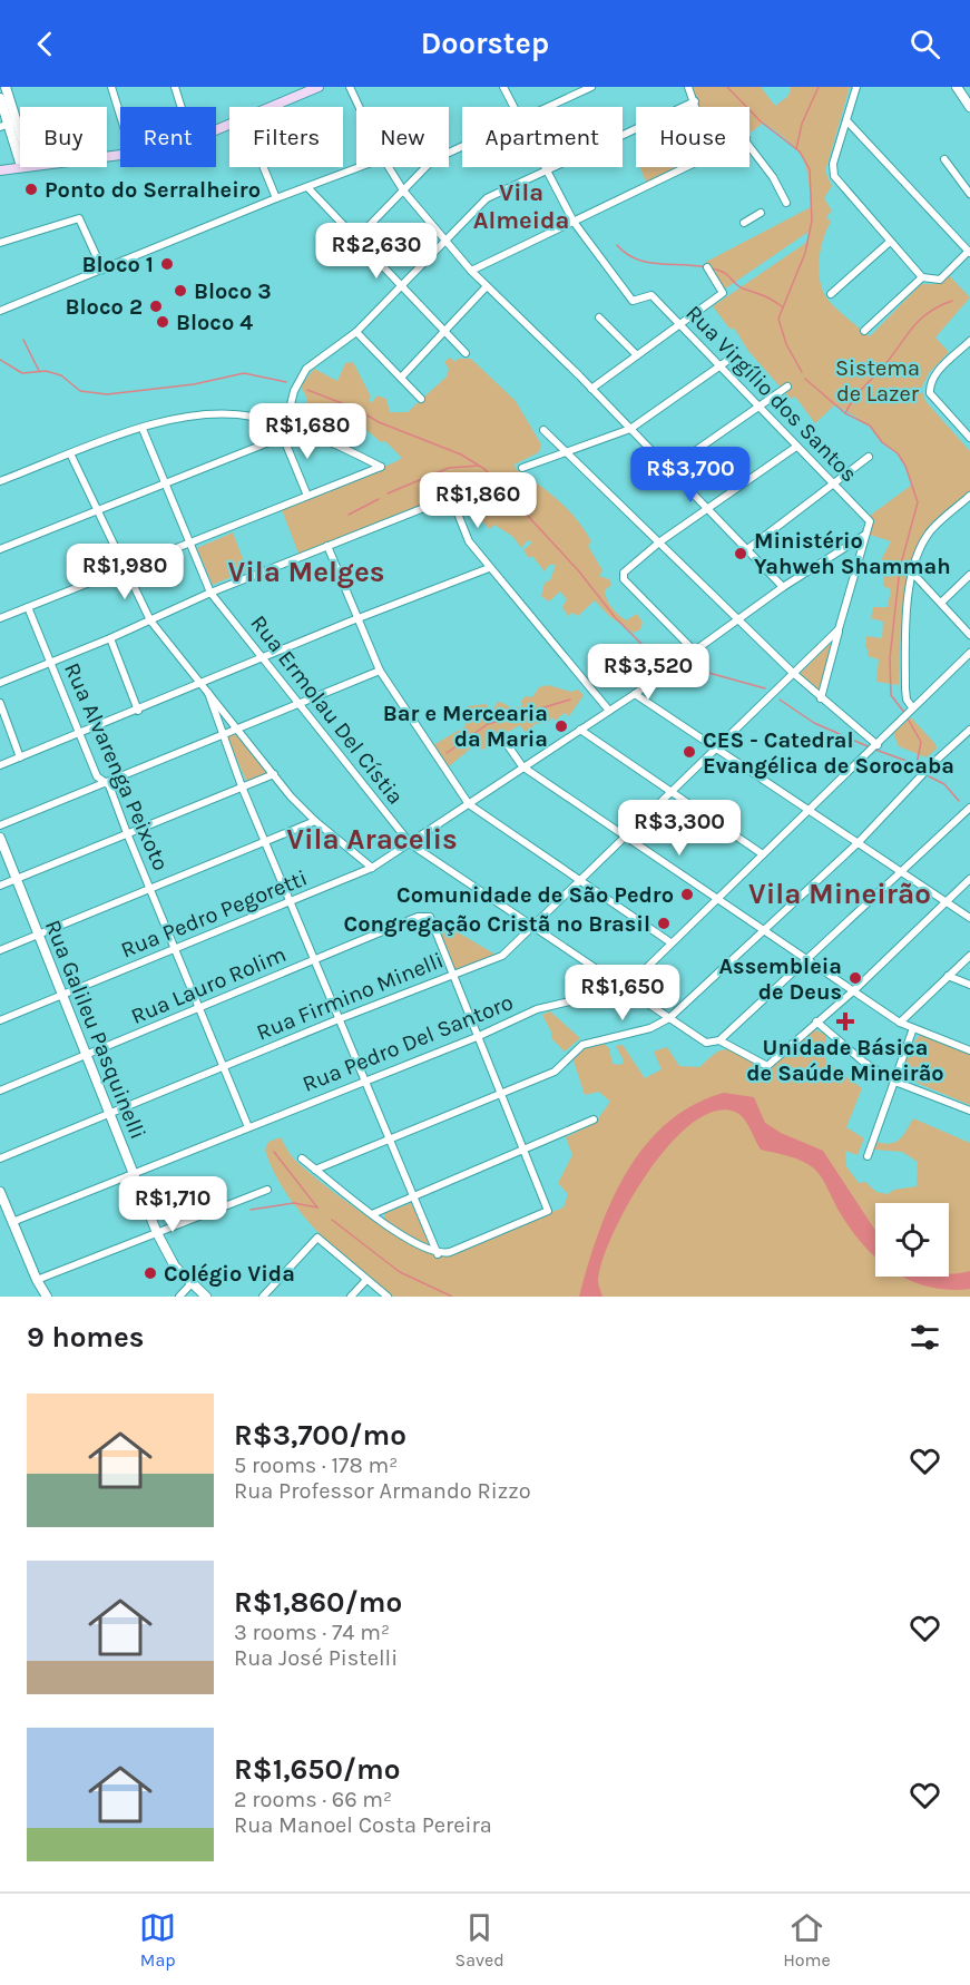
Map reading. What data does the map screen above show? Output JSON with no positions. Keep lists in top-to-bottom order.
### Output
{
  "streets": {
    "street": [
      "Rua Virgílio dos Santos",
      "Rua Ermolau Del Cístia",
      "Rua Alvarenga Peixoto",
      "Rua Pedro Pegoretti",
      "Rua Lauro Rolim",
      "Rua Firmino Minelli",
      "Rua Galileu Pasquinelli",
      "Rua Pedro Del Santoro"
    ]
  },
  "crossings": [
    ["Rua Virgílio dos Santos", "Rua Pedro Pegoretti"],
    ["Rua Ermolau Del Cístia", "Rua Pedro Pegoretti"],
    ["Rua Ermolau Del Cístia", "Rua Firmino Minelli"],
    ["Rua Ermolau Del Cístia", "Rua Pedro Del Santoro"],
    ["Rua Alvarenga Peixoto", "Rua Pedro Pegoretti"],
    ["Rua Alvarenga Peixoto", "Rua Lauro Rolim"],
    ["Rua Alvarenga Peixoto", "Rua Firmino Minelli"],
    ["Rua Alvarenga Peixoto", "Rua Pedro Del Santoro"],
    ["Rua Pedro Pegoretti", "Rua Galileu Pasquinelli"],
    ["Rua Lauro Rolim", "Rua Firmino Minelli"],
    ["Rua Lauro Rolim", "Rua Galileu Pasquinelli"],
    ["Rua Firmino Minelli", "Rua Galileu Pasquinelli"],
    ["Rua Galileu Pasquinelli", "Rua Pedro Del Santoro"]
  ],
  "districts": [
    "Vila Almeida",
    "Vila Melges",
    "Vila Aracelis",
    "Vila Mineirão"
  ],
  "parks": ["Sistema de Lazer"],
  "places": {
    "other": [
      "Ponto do Serralheiro",
      "Bloco 1",
      "Bloco 3",
      "Bloco 2",
      "Bloco 4",
      "Ministério Yahweh Shammah",
      "Bar e Mercearia da Maria",
      "CES - Catedral Evangélica de Sorocaba",
      "Comunidade de São Pedro",
      "Congregação Cristã no Brasil",
      "Assembleia de Deus",
      "Colégio Vida"
    ],
    "health": ["Unidade Básica de Saúde Mineirão"]
  },
  "page": {
    "header": "Doorstep",
    "chip": [
      "Buy",
      "Rent",
      "Filters",
      "New",
      "Apartment",
      "House"
    ],
    "price": [
      "R$2,630",
      "R$1,680",
      "R$3,700",
      "R$1,860",
      "R$1,980",
      "R$3,520",
      "R$3,300",
      "R$1,650",
      "R$1,710"
    ],
    "heading": "9 homes",
    "list": [
      {
        "name": "R$3,700/mo",
        "note": "5 rooms · 178 m² · Rua Professor Armando Rizzo"
      },
      {
        "name": "R$1,860/mo",
        "note": "3 rooms · 74 m² · Rua José Pistelli"
      },
      {
        "name": "R$1,650/mo",
        "note": "2 rooms · 66 m² · Rua Manoel Costa Pereira"
      }
    ],
    "tabs": ["Map", "Saved", "Home"]
  }
}
